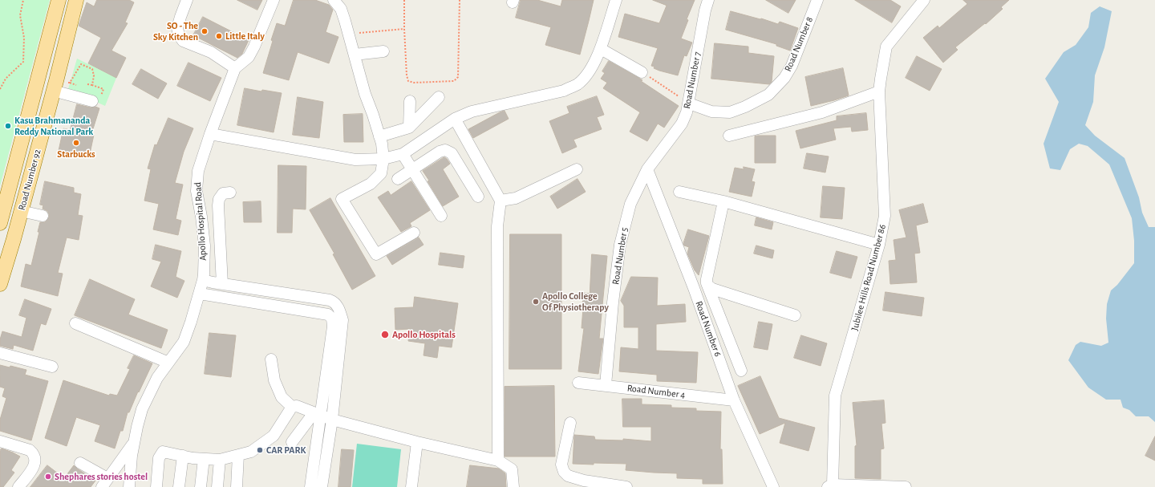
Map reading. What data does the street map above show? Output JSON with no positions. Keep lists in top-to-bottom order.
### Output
{
  "streets": {
    "main road": ["Road Number 92"],
    "street": [
      "Road Number 8",
      "Road Number 7",
      "Apollo Hospital Road",
      "Road Number 5",
      "Jubilee Hills Road Number 86",
      "Road Number 6",
      "Road Number 4"
    ]
  },
  "crossings": [
    ["Road Number 8", "Road Number 7"],
    ["Road Number 7", "Road Number 5"],
    ["Road Number 7", "Road Number 6"],
    ["Road Number 5", "Road Number 6"],
    ["Road Number 5", "Road Number 4"],
    ["Road Number 6", "Road Number 4"]
  ],
  "places": [
    "SO - The Sky Kitchen",
    "Little Italy",
    "Kasu Brahmananda Reddy National Park",
    "Starbucks",
    "Apollo College Of Physiotherapy",
    "Apollo Hospitals",
    "CAR PARK",
    "Shephares stories hostel"
  ]
}
